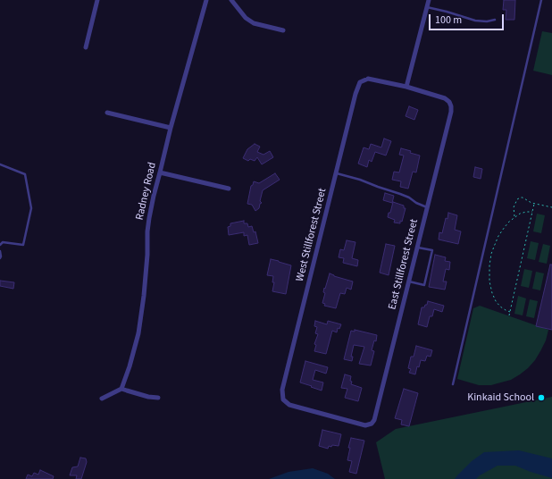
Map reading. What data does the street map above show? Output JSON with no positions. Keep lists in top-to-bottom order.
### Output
{
  "streets": {
    "street": ["Radney Road", "West Stillforest Street", "East Stillforest Street"]
  },
  "crossings": [
    ["West Stillforest Street", "East Stillforest Street"]
  ],
  "places": ["Kinkaid School"],
  "scale_bar": "100 m"
}
